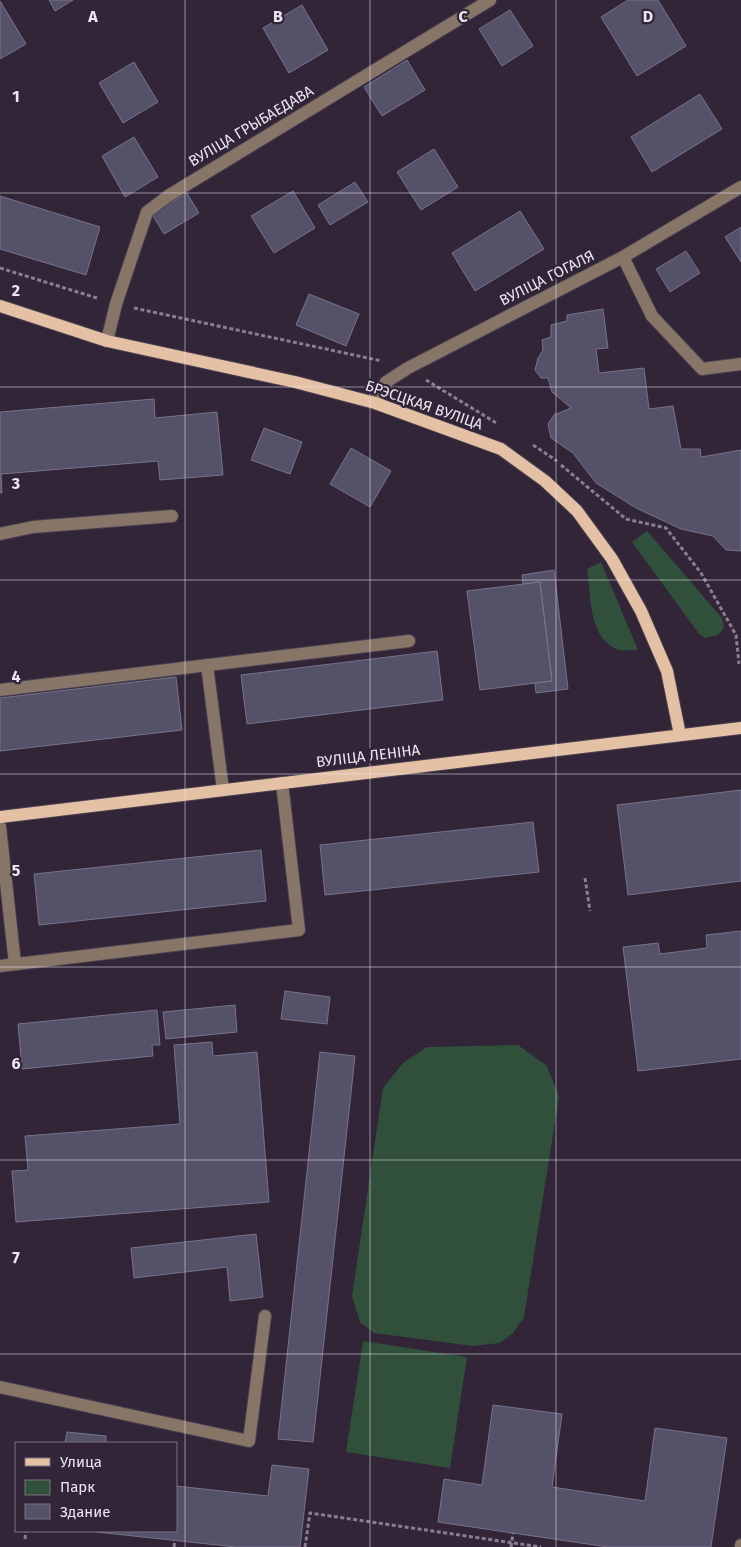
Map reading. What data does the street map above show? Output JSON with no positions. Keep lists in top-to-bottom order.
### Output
{
  "streets": {
    "main road": ["БРЭСЦКАЯ ВУЛІЦА", "ВУЛІЦА ЛЕНІНА"],
    "street": ["ВУЛІЦА ГРЫБАЕДАВА", "ВУЛІЦА ГОГАЛЯ"]
  },
  "crossings": [
    ["ВУЛІЦА ГРЫБАЕДАВА", "БРЭСЦКАЯ ВУЛІЦА"],
    ["ВУЛІЦА ГОГАЛЯ", "БРЭСЦКАЯ ВУЛІЦА"],
    ["БРЭСЦКАЯ ВУЛІЦА", "ВУЛІЦА ЛЕНІНА"]
  ],
  "legend": ["Улица", "Парк", "Здание"],
  "grid": {
    "columns": [
      "A",
      "B",
      "C",
      "D"
    ],
    "rows": [
      "1",
      "2",
      "3",
      "4",
      "5",
      "6",
      "7"
    ]
  }
}
